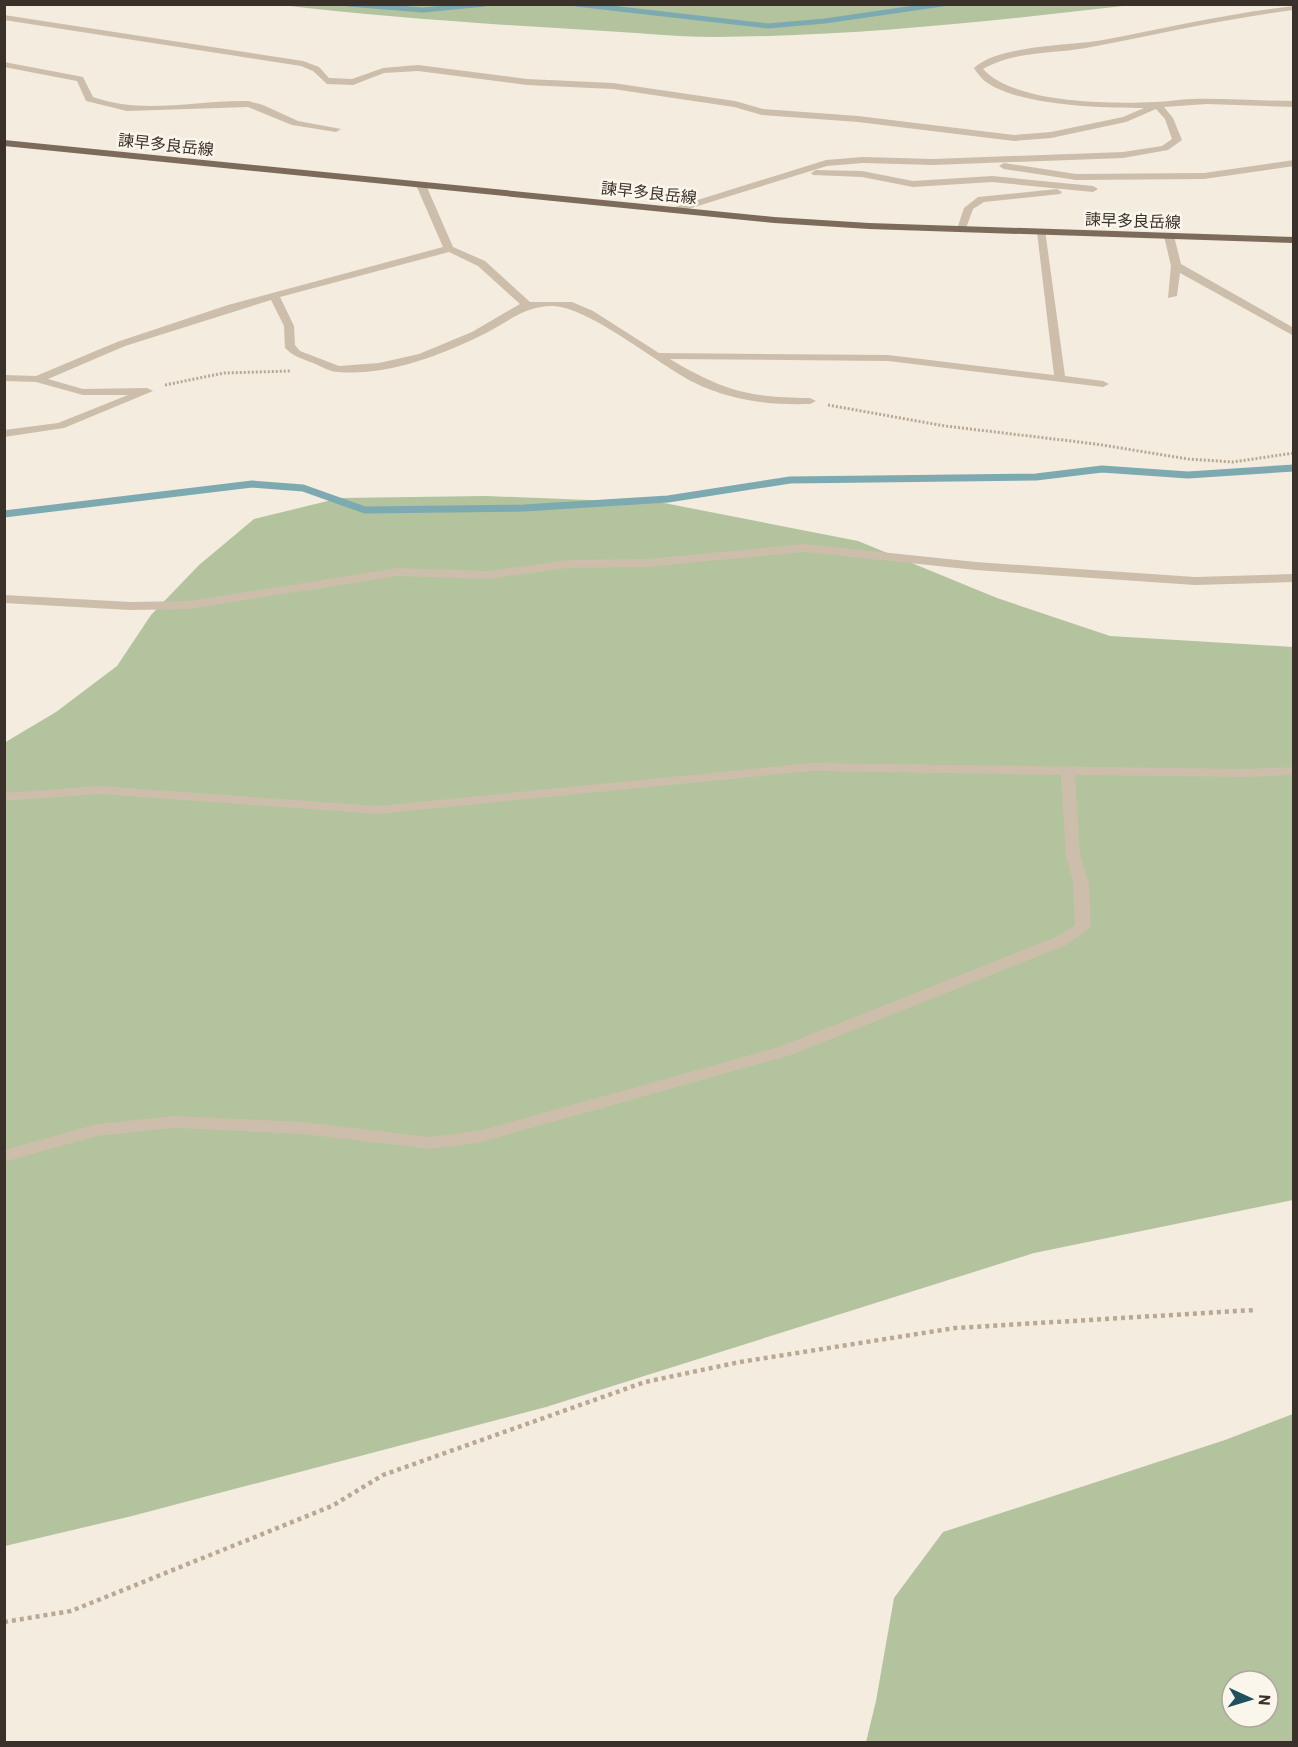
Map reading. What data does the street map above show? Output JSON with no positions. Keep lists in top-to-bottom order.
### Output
{
  "streets": {
    "main road": ["諫早多良岳線"]
  },
  "north": "right"
}
